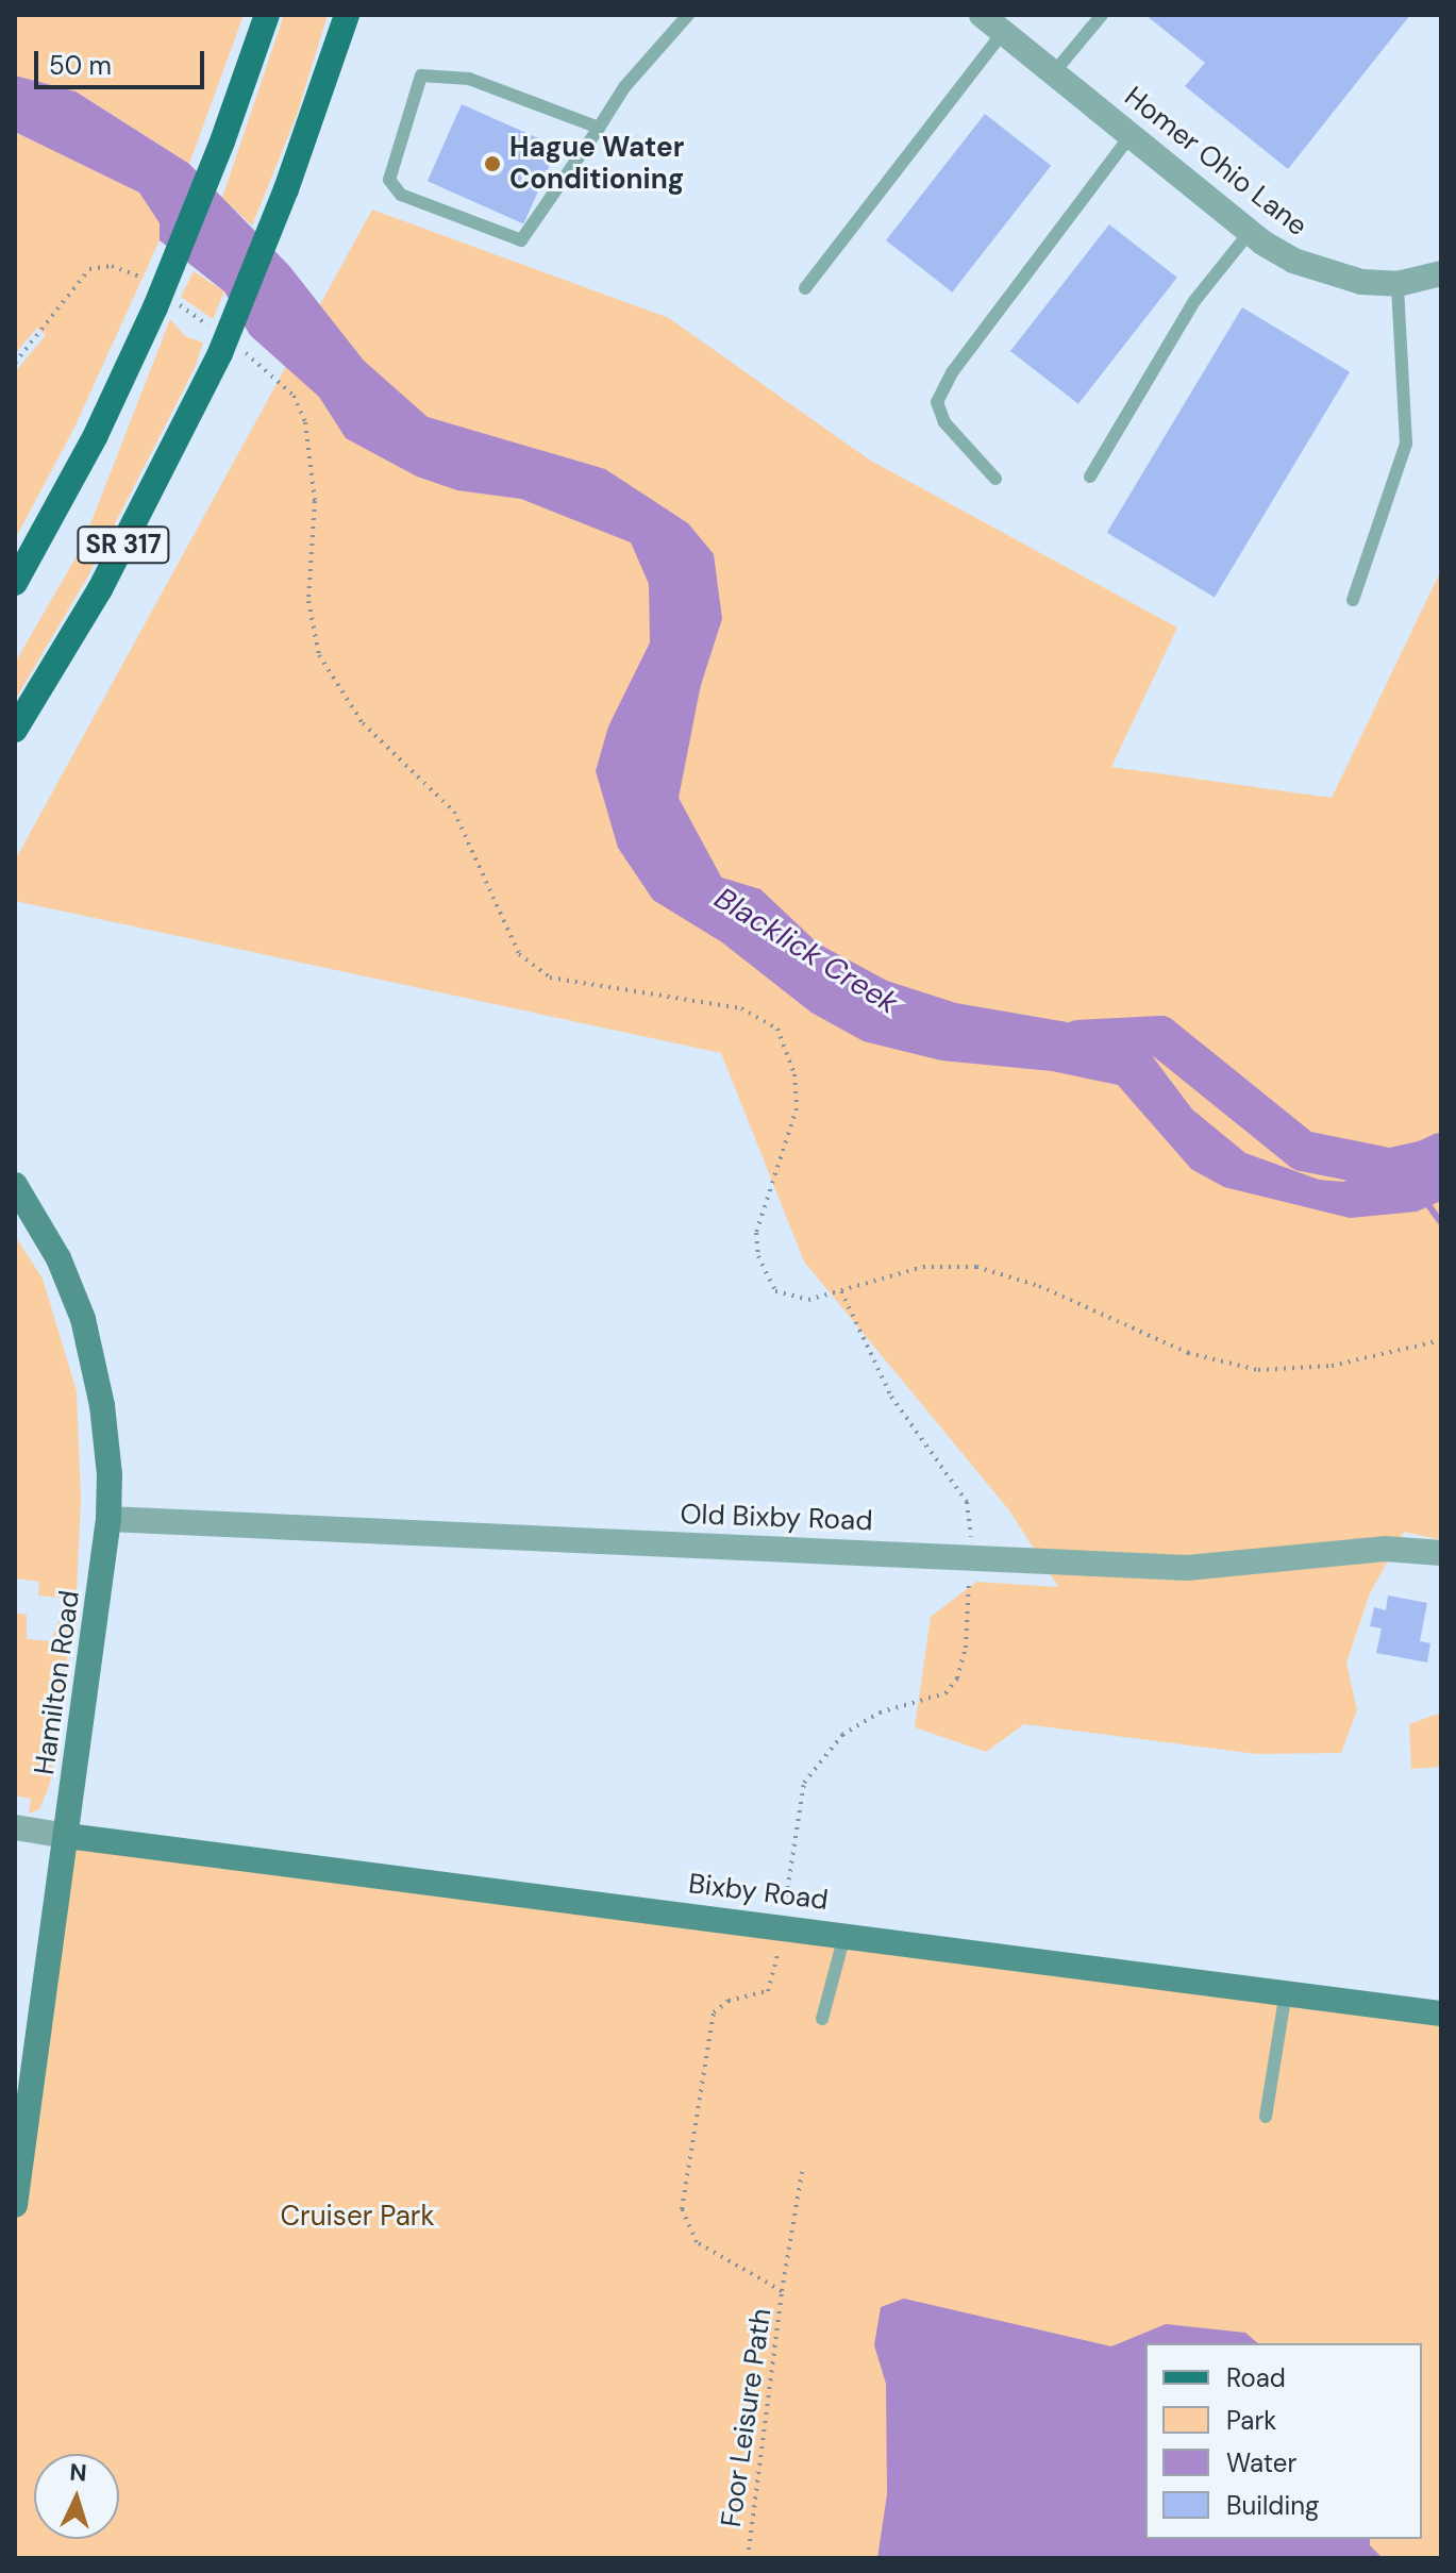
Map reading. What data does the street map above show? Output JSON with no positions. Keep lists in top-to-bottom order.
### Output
{
  "streets": {
    "main road": ["SR 317"],
    "street": [
      "Homer Ohio Lane",
      "Old Bixby Road",
      "Hamilton Road",
      "Bixby Road"
    ],
    "path": ["Foor Leisure Path"]
  },
  "crossings": [
    ["Old Bixby Road", "Hamilton Road"],
    ["Old Bixby Road", "Foor Leisure Path"],
    ["Hamilton Road", "Bixby Road"],
    ["Bixby Road", "Foor Leisure Path"]
  ],
  "water": ["Blacklick Creek"],
  "parks": ["Cruiser Park"],
  "places": ["Hague Water Conditioning"],
  "legend": [
    "Road",
    "Park",
    "Water",
    "Building"
  ],
  "scale_bar": "50 m",
  "north": "top"
}
